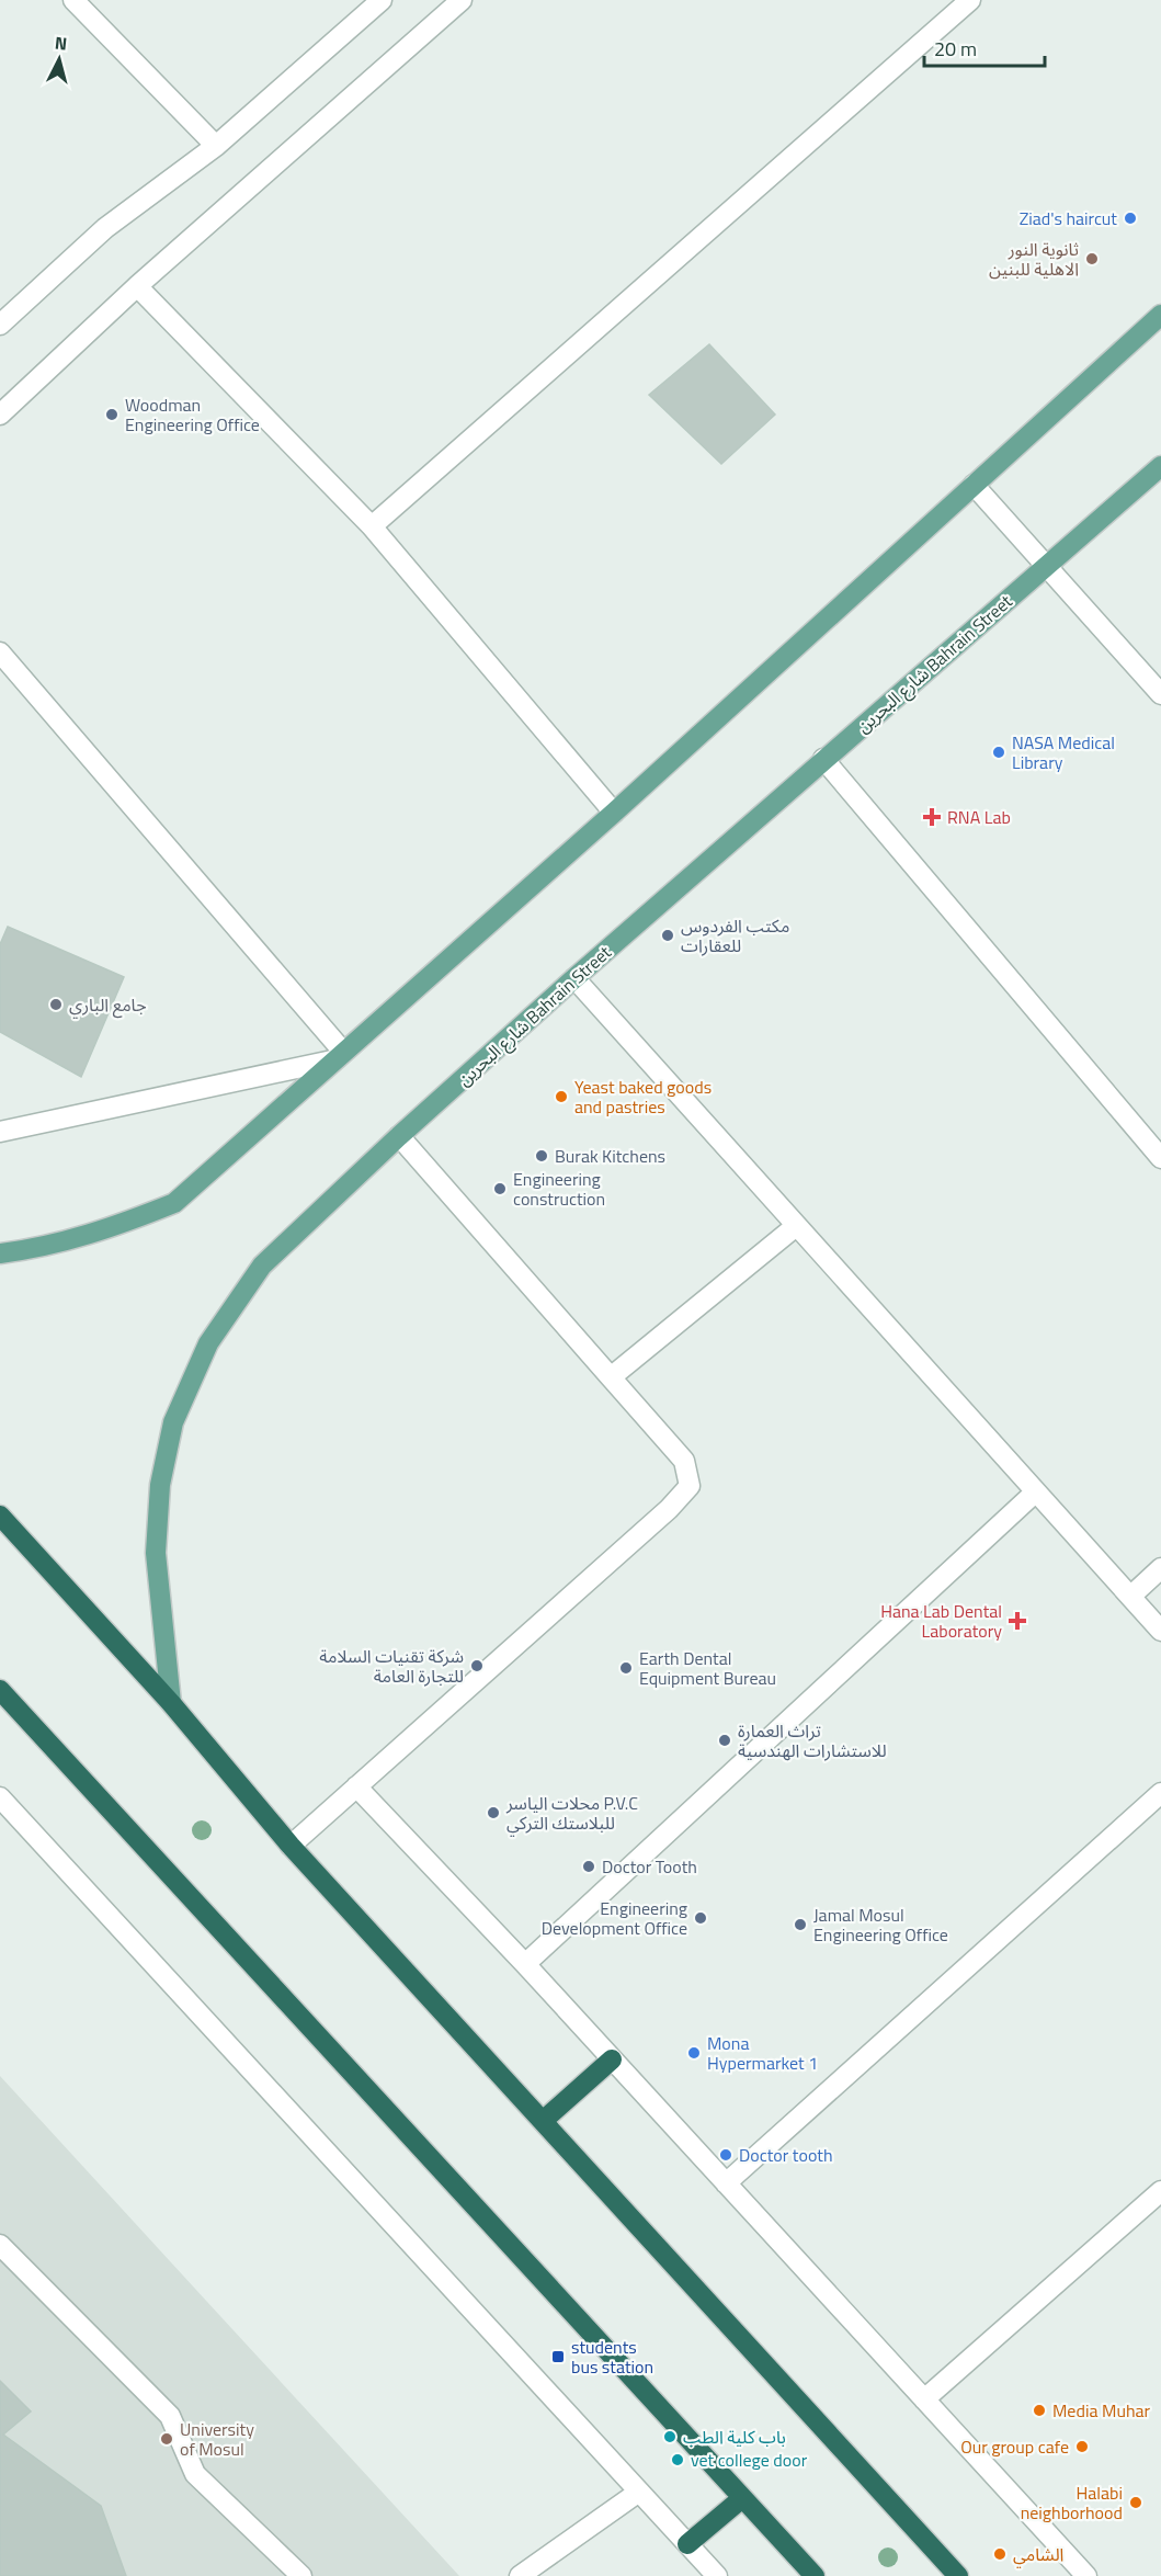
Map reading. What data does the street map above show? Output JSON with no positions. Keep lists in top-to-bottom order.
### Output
{
  "streets": {
    "main road": ["شارع البحرين Bahrain Street"]
  },
  "places": {
    "other": [
      "Ziad's haircut",
      "ثانوية النور الاهلية للبنين",
      "Woodman Engineering Office",
      "NASA Medical Library",
      "مكتب الفردوس للعقارات",
      "جامع الباري",
      "Yeast baked goods and pastries",
      "Burak Kitchens",
      "Engineering construction",
      "شركة تقنيات السلامة للتجارة العامة",
      "Earth Dental Equipment Bureau",
      "تراث العمارة للاستشارات الهندسية",
      "محلات الياسر P.V.C للبلاستك التركي",
      "Doctor Tooth",
      "Engineering Development Office",
      "Jamal Mosul Engineering Office",
      "Mona Hypermarket 1",
      "Doctor tooth",
      "Media Muhar",
      "باب كلية الطب",
      "University of Mosul",
      "Our group cafe",
      "vet college door",
      "Halabi neighborhood",
      "الشامي"
    ],
    "health": ["RNA Lab", "Hana Lab Dental Laboratory"],
    "transit": ["students bus station"]
  },
  "scale_bar": "20 m",
  "north": "top"
}
